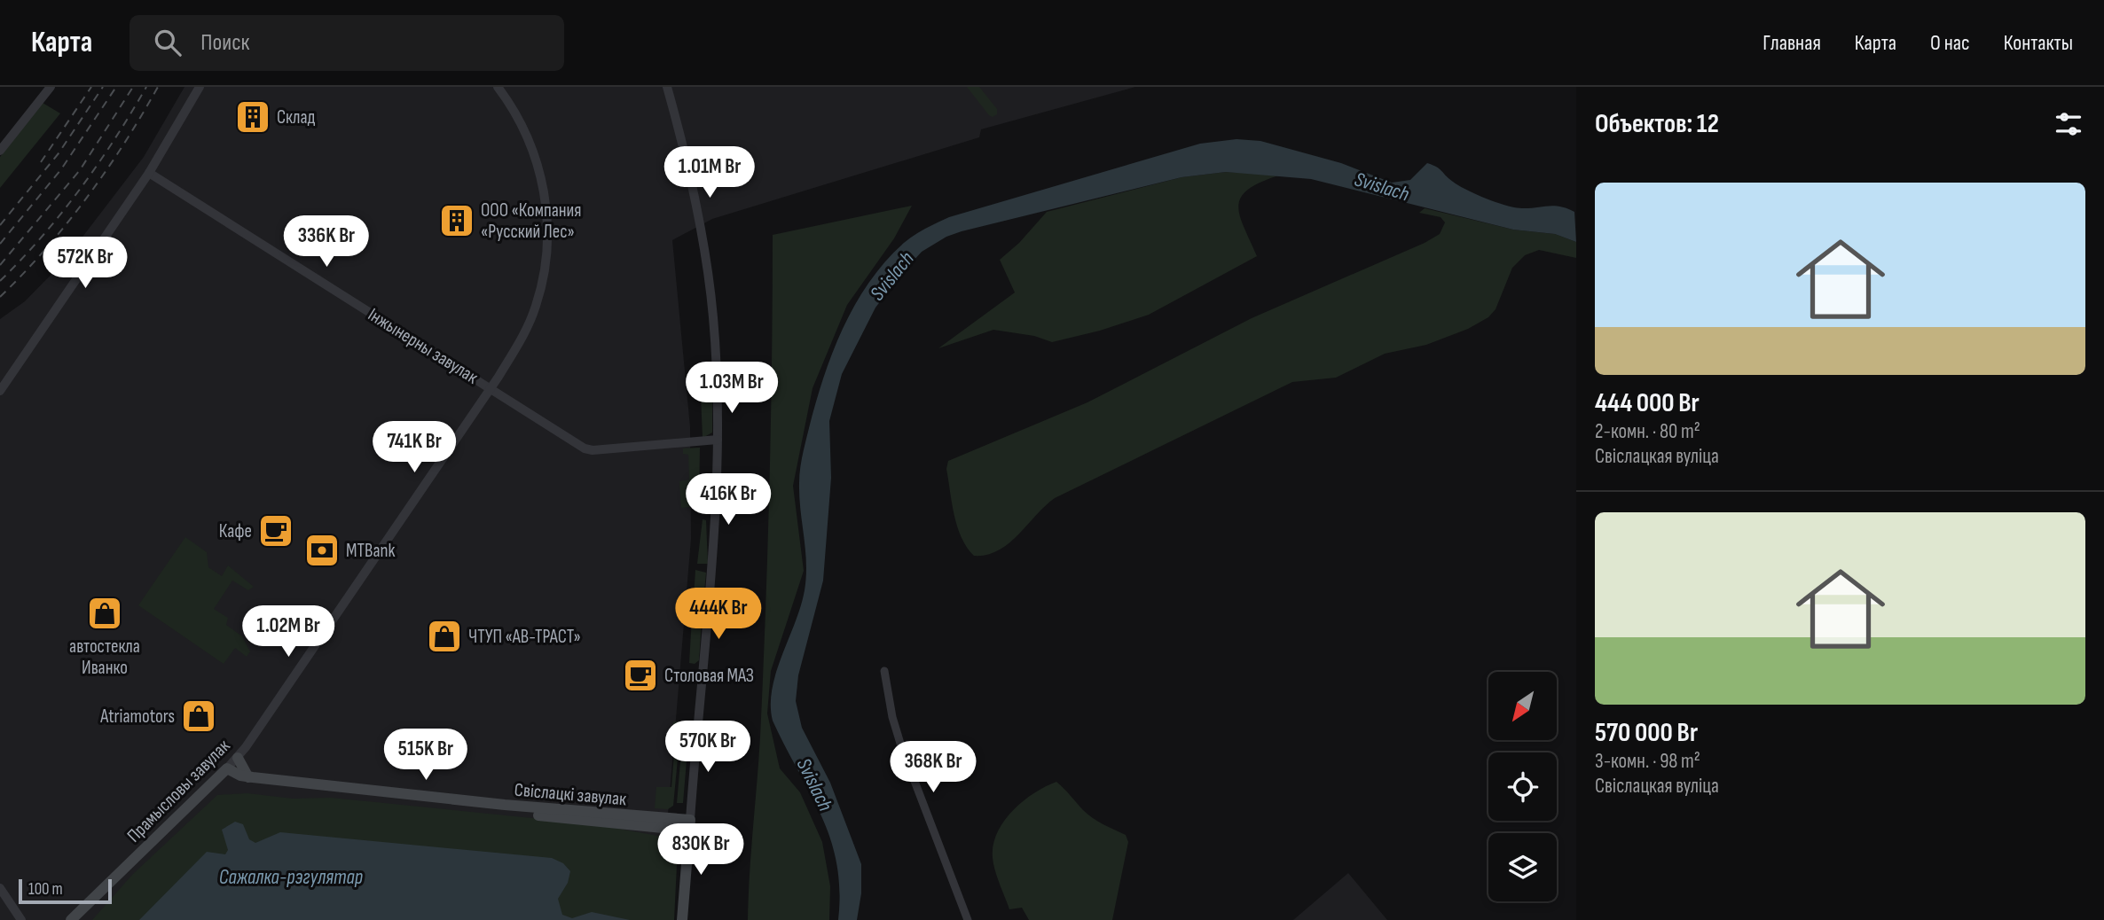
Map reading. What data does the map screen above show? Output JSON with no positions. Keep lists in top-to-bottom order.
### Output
{
  "streets": {
    "main road": ["Прамысловы завулак", "Свіслацкі завулак"],
    "street": ["Інжынерны завулак"]
  },
  "crossings": [
    ["Інжынерны завулак", "Прамысловы завулак"],
    ["Прамысловы завулак", "Свіслацкі завулак"]
  ],
  "water": ["Svislach", "Сажалка-рэгулятар"],
  "places": {
    "building": ["Склад", "ООО «Компания «Русский Лес»"],
    "cafe": ["Кафе", "Столовая МАЗ"],
    "bank": ["MTBank"],
    "shop": ["автостекла Иванко", "ЧТУП «АВ-ТРАСТ»", "Atriamotors"]
  },
  "scale_bar": "100 m",
  "north": "bottom left",
  "page": {
    "header": "Карта",
    "search": "Поиск",
    "nav": [
      "Главная",
      "Карта",
      "О нас",
      "Контакты"
    ],
    "heading": "Объектов: 12",
    "price": [
      "1.01M Br",
      "336K Br",
      "572K Br",
      "1.03M Br",
      "741K Br",
      "416K Br",
      "444K Br",
      "1.02M Br",
      "570K Br",
      "515K Br",
      "368K Br",
      "830K Br"
    ],
    "list": [
      {
        "name": "444 000 Br",
        "note": "2-комн. · 80 m² · Свіслацкая вуліца"
      },
      {
        "name": "570 000 Br",
        "note": "3-комн. · 98 m² · Свіслацкая вуліца"
      }
    ],
    "scale": "100 m"
  }
}
